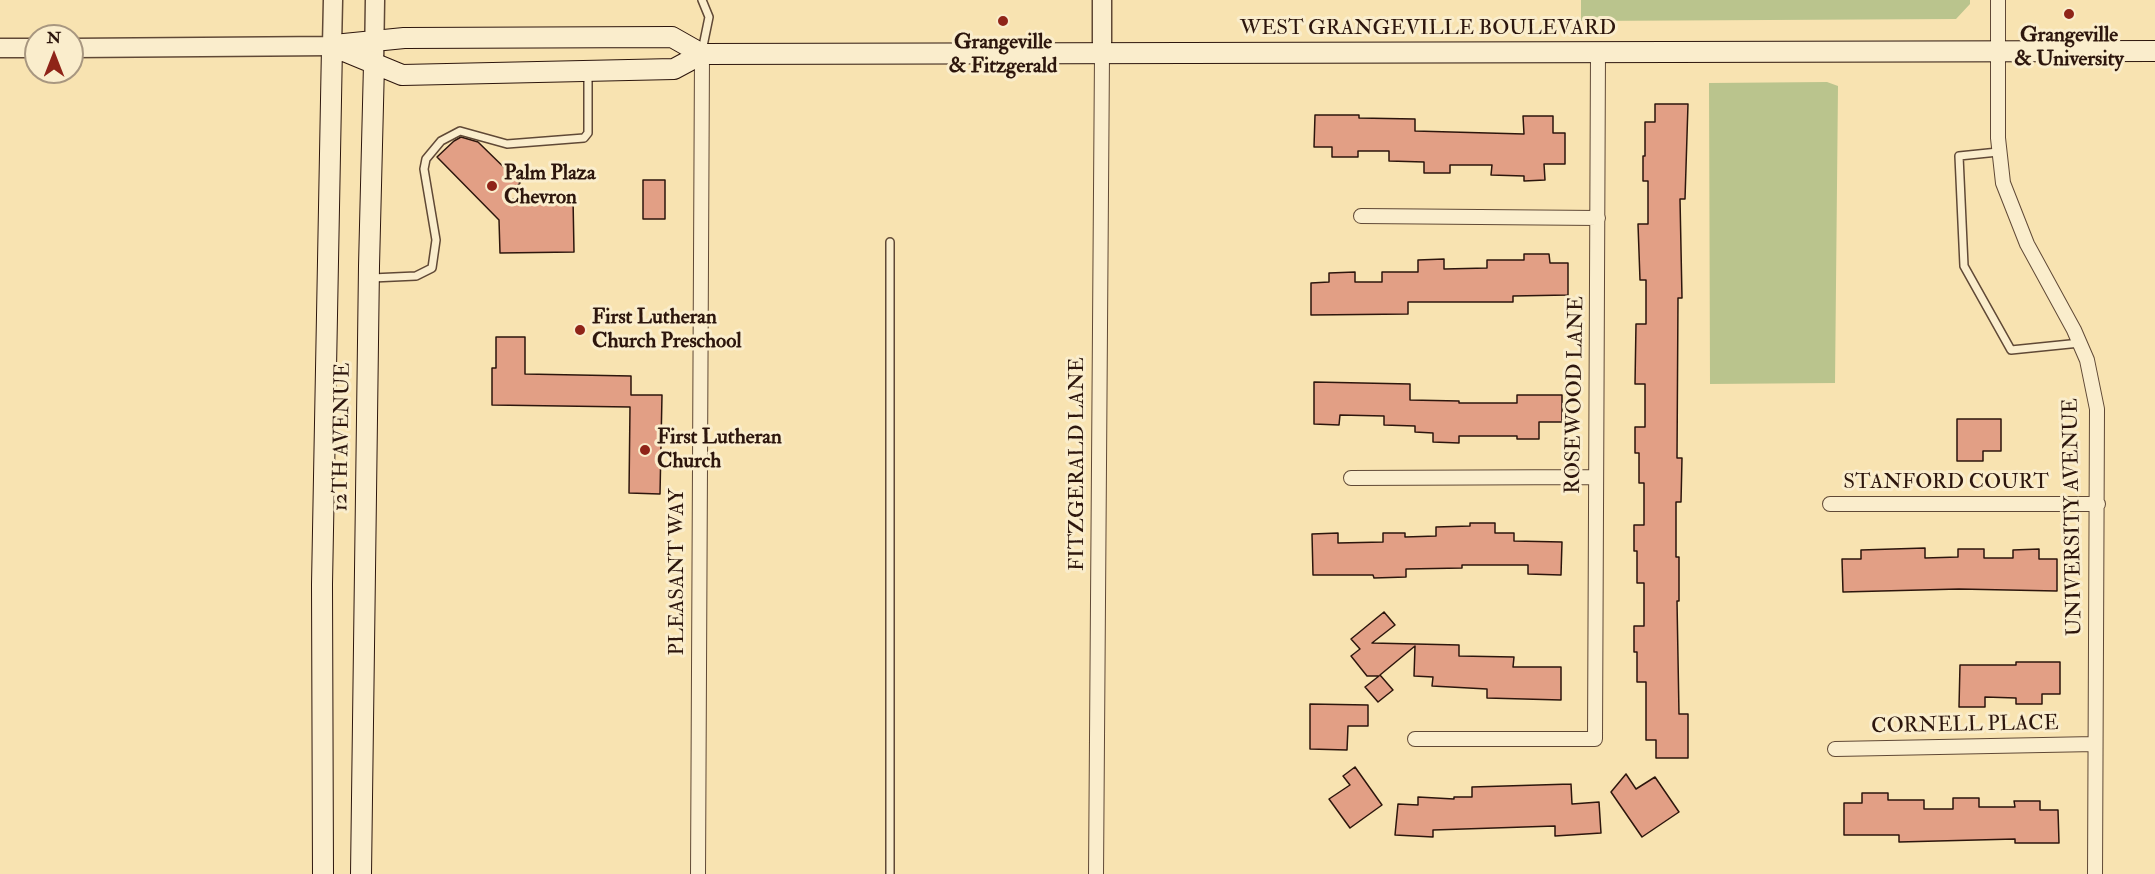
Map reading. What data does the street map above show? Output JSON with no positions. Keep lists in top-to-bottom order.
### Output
{
  "streets": {
    "main road": ["WEST GRANGEVILLE BOULEVARD", "12TH AVENUE"],
    "street": [
      "ROSEWOOD LANE",
      "FITZGERALD LANE",
      "STANFORD COURT",
      "UNIVERSITY AVENUE",
      "PLEASANT WAY",
      "CORNELL PLACE"
    ]
  },
  "crossings": [
    ["WEST GRANGEVILLE BOULEVARD", "ROSEWOOD LANE"],
    ["WEST GRANGEVILLE BOULEVARD", "12TH AVENUE"],
    ["WEST GRANGEVILLE BOULEVARD", "FITZGERALD LANE"],
    ["WEST GRANGEVILLE BOULEVARD", "UNIVERSITY AVENUE"],
    ["WEST GRANGEVILLE BOULEVARD", "PLEASANT WAY"],
    ["STANFORD COURT", "UNIVERSITY AVENUE"],
    ["UNIVERSITY AVENUE", "CORNELL PLACE"]
  ],
  "places": [
    "Grangeville & University",
    "Grangeville & Fitzgerald",
    "Palm Plaza Chevron",
    "First Lutheran Church Preschool",
    "First Lutheran Church"
  ],
  "north": "top"
}
